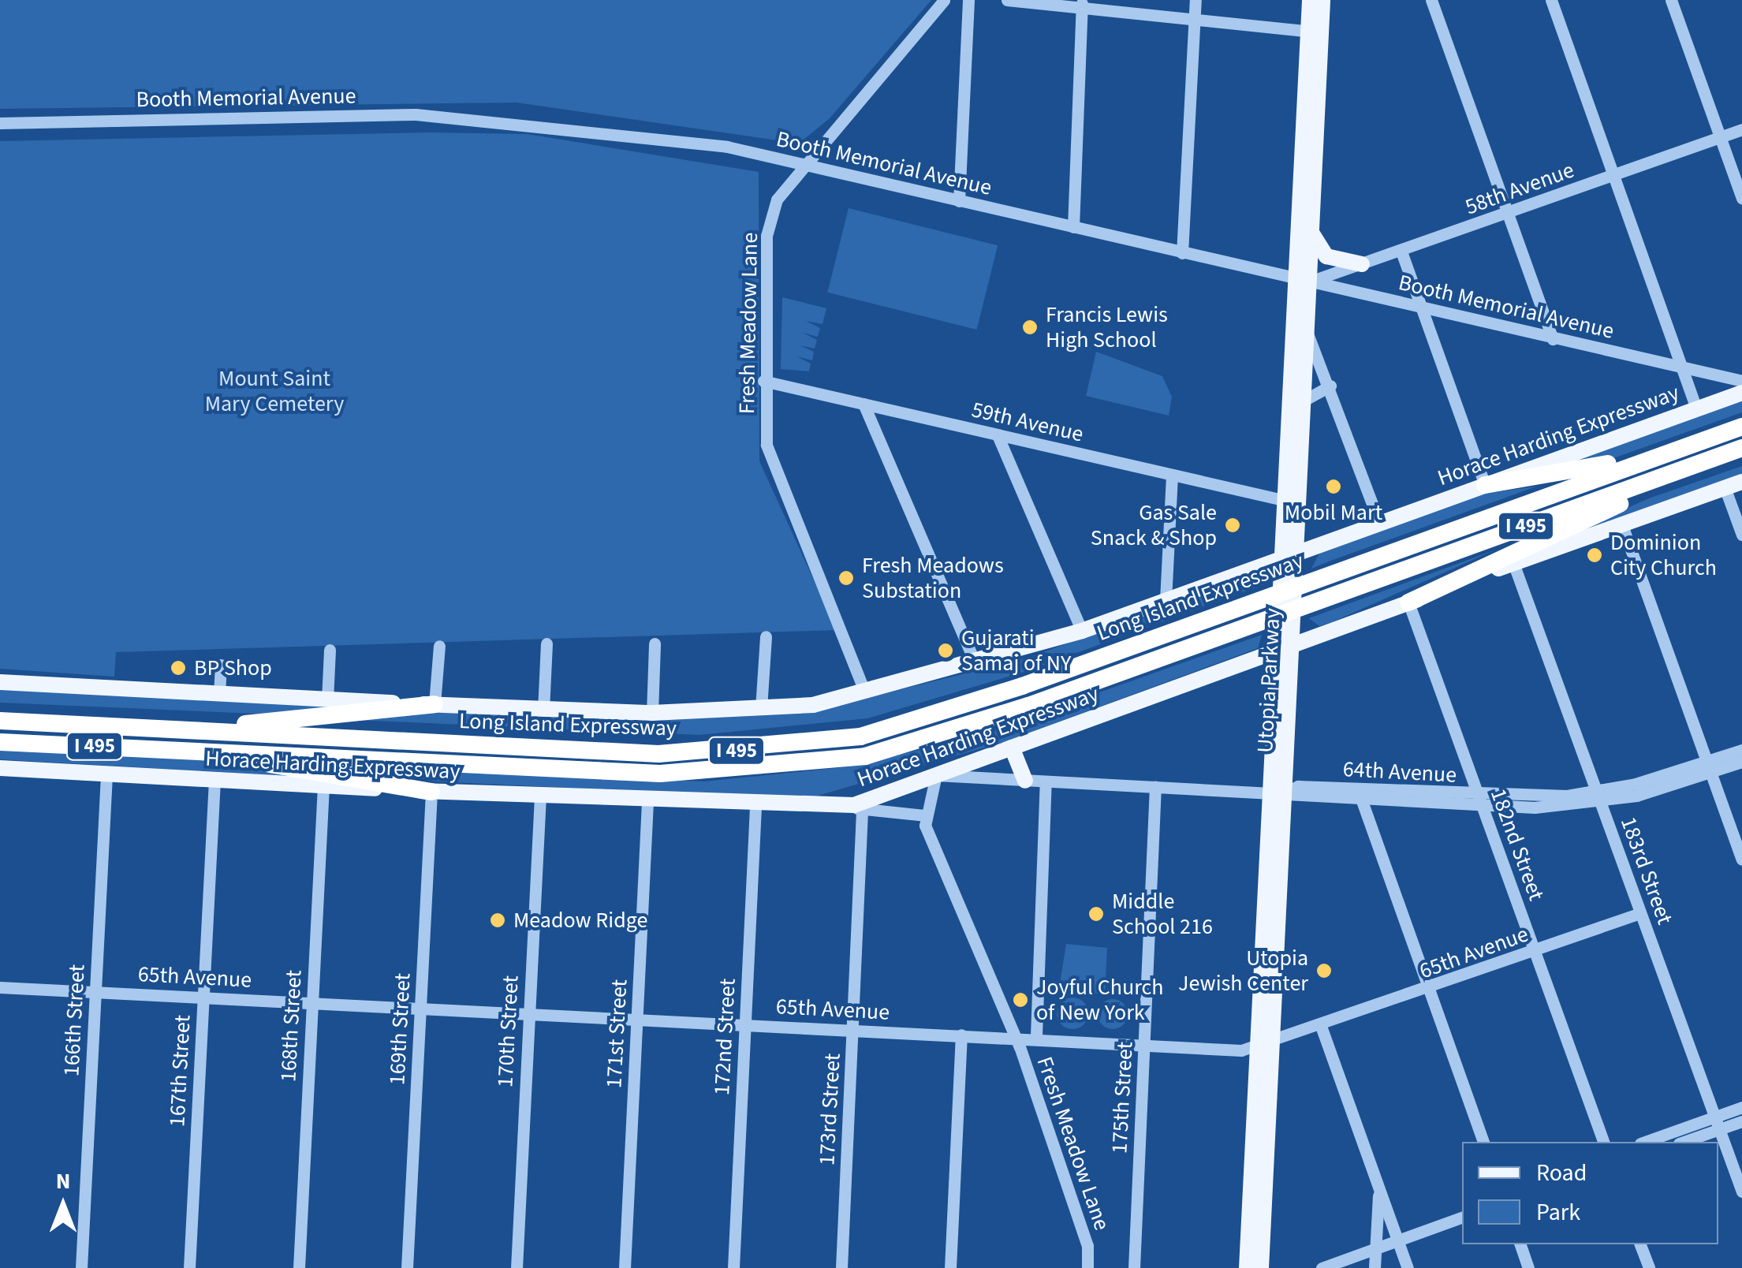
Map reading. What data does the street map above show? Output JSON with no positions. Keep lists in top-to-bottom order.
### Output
{
  "streets": {
    "highway": ["I 495", "Long Island Expressway"],
    "main road": ["Horace Harding Expressway", "Utopia Parkway"],
    "street": [
      "Booth Memorial Avenue",
      "58th Avenue",
      "Fresh Meadow Lane",
      "59th Avenue",
      "64th Avenue",
      "182nd Street",
      "183rd Street",
      "65th Avenue",
      "166th Street",
      "168th Street",
      "169th Street",
      "170th Street",
      "171st Street",
      "172nd Street",
      "167th Street",
      "175th Street",
      "173rd Street"
    ]
  },
  "crossings": [
    ["Booth Memorial Avenue", "58th Avenue"],
    ["Booth Memorial Avenue", "Fresh Meadow Lane"],
    ["Booth Memorial Avenue", "Utopia Parkway"],
    ["58th Avenue", "Utopia Parkway"],
    ["Fresh Meadow Lane", "59th Avenue"],
    ["Fresh Meadow Lane", "Horace Harding Expressway"],
    ["Fresh Meadow Lane", "65th Avenue"],
    ["59th Avenue", "Utopia Parkway"],
    ["Horace Harding Expressway", "Utopia Parkway"],
    ["Horace Harding Expressway", "64th Avenue"],
    ["Horace Harding Expressway", "182nd Street"],
    ["Horace Harding Expressway", "183rd Street"],
    ["Horace Harding Expressway", "166th Street"],
    ["Horace Harding Expressway", "168th Street"],
    ["Horace Harding Expressway", "169th Street"],
    ["Horace Harding Expressway", "170th Street"],
    ["Horace Harding Expressway", "171st Street"],
    ["Horace Harding Expressway", "172nd Street"],
    ["Horace Harding Expressway", "167th Street"],
    ["Horace Harding Expressway", "173rd Street"],
    ["Utopia Parkway", "64th Avenue"],
    ["Utopia Parkway", "65th Avenue"],
    ["64th Avenue", "182nd Street"],
    ["64th Avenue", "183rd Street"],
    ["64th Avenue", "175th Street"],
    ["182nd Street", "65th Avenue"],
    ["183rd Street", "65th Avenue"],
    ["65th Avenue", "166th Street"],
    ["65th Avenue", "168th Street"],
    ["65th Avenue", "169th Street"],
    ["65th Avenue", "170th Street"],
    ["65th Avenue", "171st Street"],
    ["65th Avenue", "172nd Street"],
    ["65th Avenue", "167th Street"],
    ["65th Avenue", "175th Street"],
    ["65th Avenue", "173rd Street"]
  ],
  "parks": ["Mount Saint Mary Cemetery"],
  "places": [
    "Francis Lewis High School",
    "Mobil Mart",
    "Gas Sale Snack & Shop",
    "Dominion City Church",
    "Fresh Meadows Substation",
    "Gujarati Samaj of NY",
    "BP Shop",
    "Middle School 216",
    "Meadow Ridge",
    "Utopia Jewish Center",
    "Joyful Church of New York"
  ],
  "legend": ["Road", "Park"],
  "north": "top"
}
